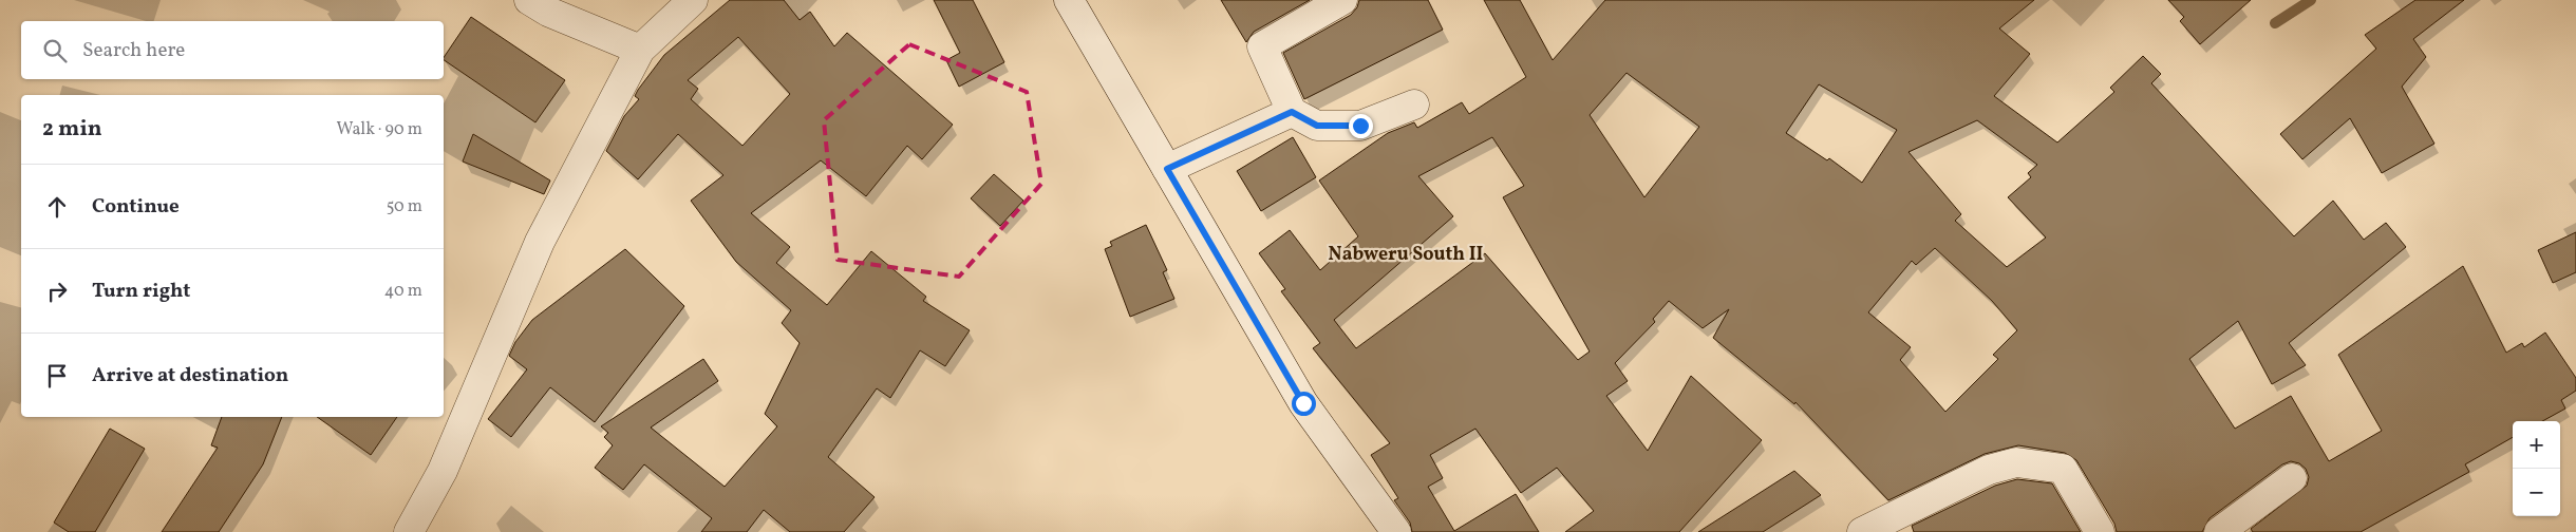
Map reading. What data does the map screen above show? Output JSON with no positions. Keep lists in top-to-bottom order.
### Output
{
  "districts": ["Nabweru South II"],
  "page": {
    "search": "Search here",
    "heading": ["2 min", "Walk · 90 m"],
    "list": [
      ["Continue", "50 m"],
      ["Turn right", "40 m"],
      "Arrive at destination"
    ],
    "map_buttons": ["+", "−"]
  }
}
